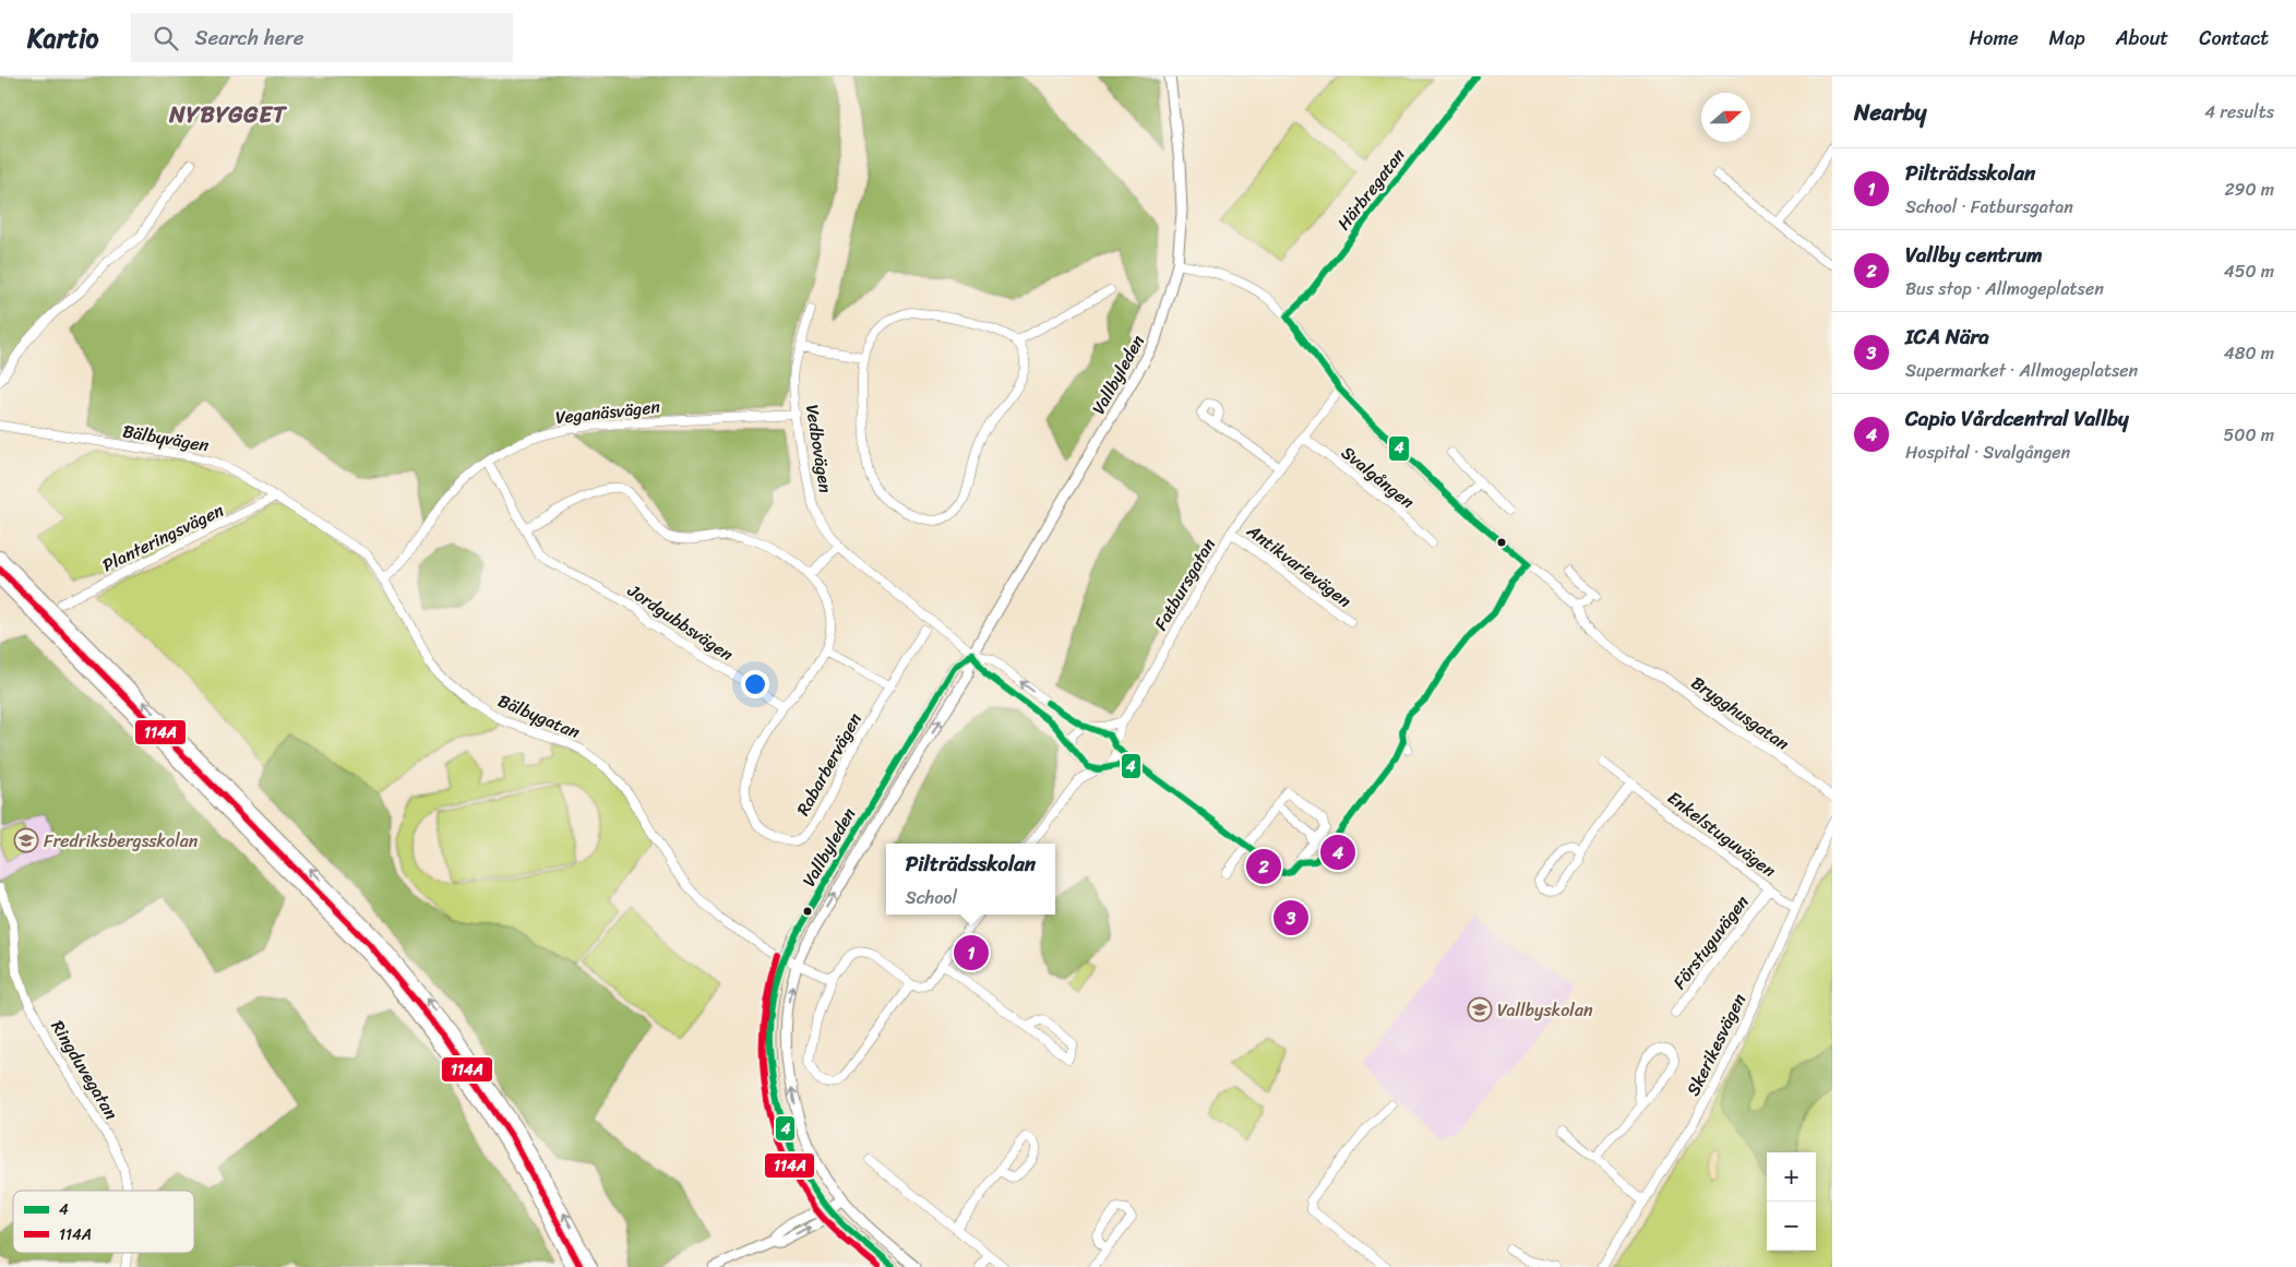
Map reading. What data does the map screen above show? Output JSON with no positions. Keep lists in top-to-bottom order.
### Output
{
  "streets": {
    "main road": ["Vallbyleden"],
    "street": [
      "Härbregatan",
      "Veganäsvägen",
      "Bälbyvägen",
      "Vedbovägen",
      "Svalgången",
      "Planteringsvägen",
      "Antikvarievägen",
      "Fatbursgatan",
      "Jordgubbsvägen",
      "Brygghusgatan",
      "Bälbygatan",
      "Rabarbervägen",
      "Enkelstuguvägen",
      "Förstuguvägen",
      "Skerikesvägen",
      "Ringduvegatan"
    ]
  },
  "crossings": [
    ["Vallbyleden", "Vedbovägen"],
    ["Vallbyleden", "Bälbygatan"],
    ["Veganäsvägen", "Vedbovägen"],
    ["Veganäsvägen", "Jordgubbsvägen"],
    ["Veganäsvägen", "Bälbygatan"],
    ["Bälbyvägen", "Planteringsvägen"],
    ["Bälbyvägen", "Bälbygatan"],
    ["Svalgången", "Fatbursgatan"],
    ["Antikvarievägen", "Fatbursgatan"],
    ["Jordgubbsvägen", "Rabarbervägen"],
    ["Enkelstuguvägen", "Förstuguvägen"],
    ["Enkelstuguvägen", "Skerikesvägen"]
  ],
  "districts": ["NYBYGGET"],
  "places": {
    "school or university": ["Fredriksbergsskolan", "Vallbyskolan"]
  },
  "lines": ["transit line 4", "transit line 114A"],
  "legend": ["4", "114A"],
  "north": "right",
  "page": {
    "header": "Kartio",
    "search": "Search here",
    "nav": [
      "Home",
      "Map",
      "About",
      "Contact"
    ],
    "heading": ["Nearby", "4 results"],
    "list": [
      {
        "mark": "1",
        "name": "Pilträdsskolan",
        "note": "School · Fatbursgatan",
        "value": "290 m"
      },
      {
        "mark": "2",
        "name": "Vallby centrum",
        "note": "Bus stop · Allmogeplatsen",
        "value": "450 m"
      },
      {
        "mark": "3",
        "name": "ICA Nära",
        "note": "Supermarket · Allmogeplatsen",
        "value": "480 m"
      },
      {
        "mark": "4",
        "name": "Capio Vårdcentral Vallby",
        "note": "Hospital · Svalgången",
        "value": "500 m"
      }
    ],
    "pins": [
      "4",
      "2",
      "3",
      "1"
    ],
    "popup": ["Pilträdsskolan", "School"],
    "map_buttons": ["+", "−"]
  }
}
